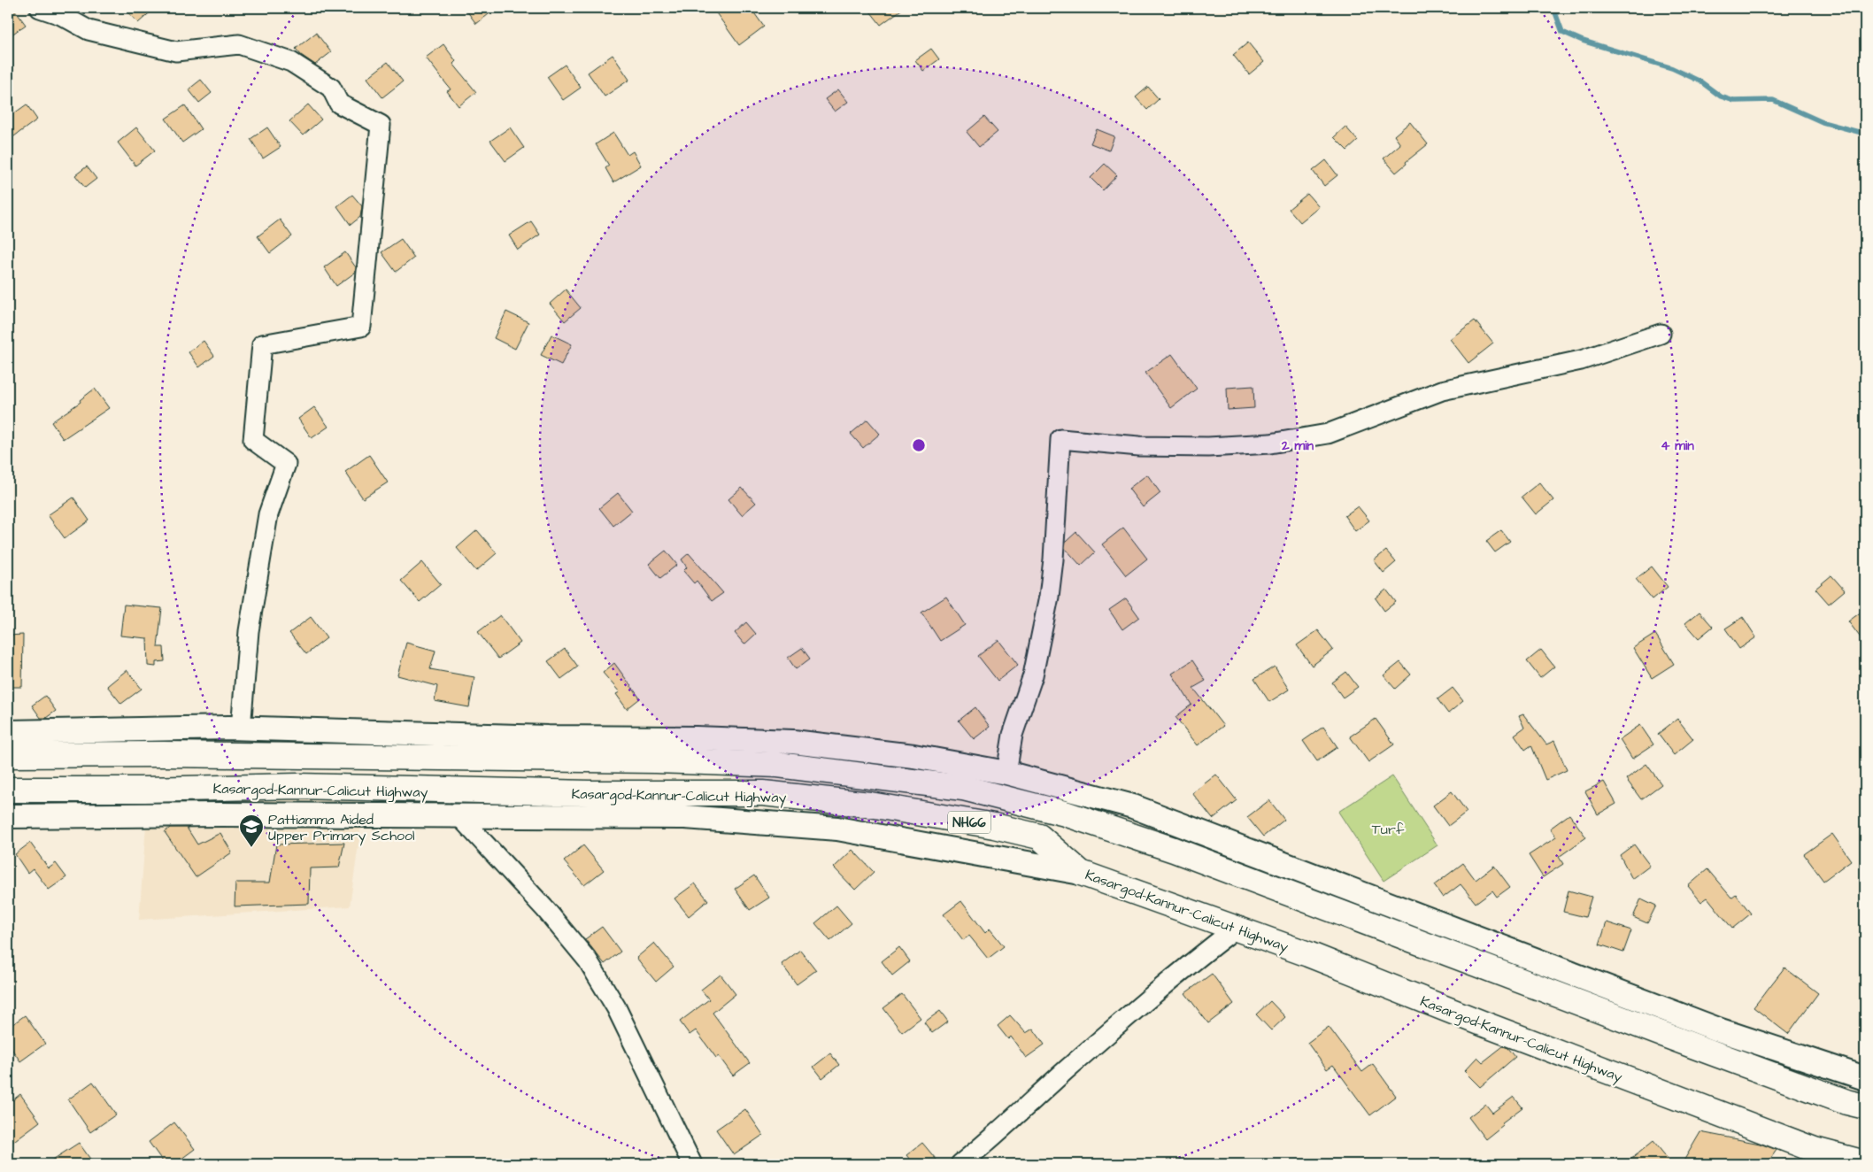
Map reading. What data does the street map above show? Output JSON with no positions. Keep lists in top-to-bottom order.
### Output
{
  "streets": {
    "highway": ["Kasargod-Kannur-Calicut Highway", "NH66"]
  },
  "parks": ["Turf"],
  "places": {
    "school or university": ["Pattiamma Aided Upper Primary School"]
  },
  "rings": ["2 min", "4 min"]
}
